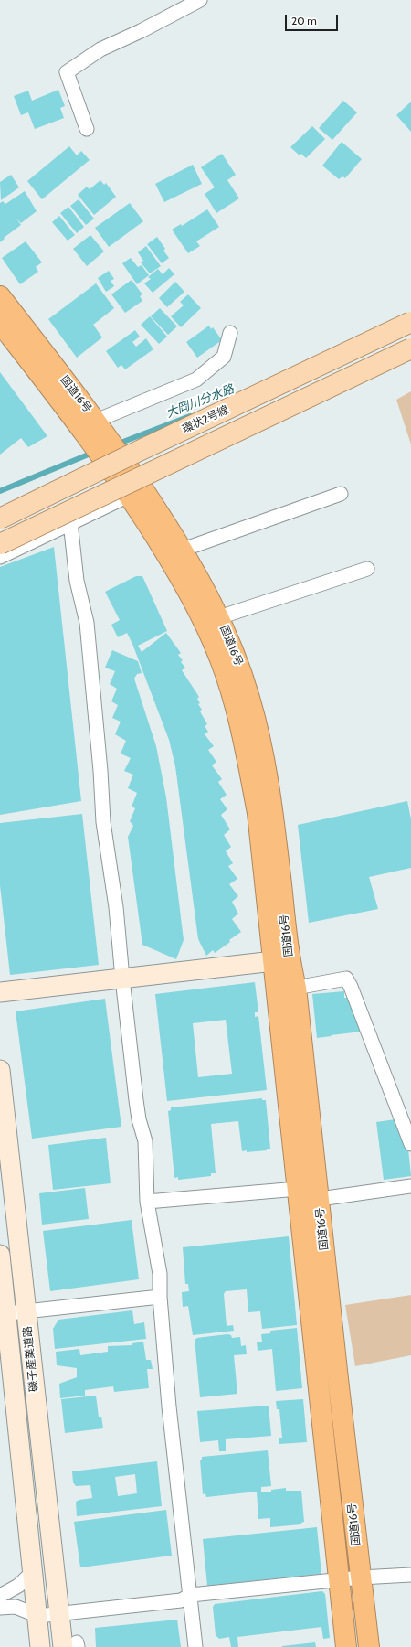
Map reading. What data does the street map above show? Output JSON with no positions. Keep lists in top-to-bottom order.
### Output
{
  "streets": {
    "highway": ["国道16号"],
    "main road": ["環状2号線"],
    "street": ["磯子産業道路"]
  },
  "water": ["大岡川分水路"],
  "scale_bar": "20 m"
}
